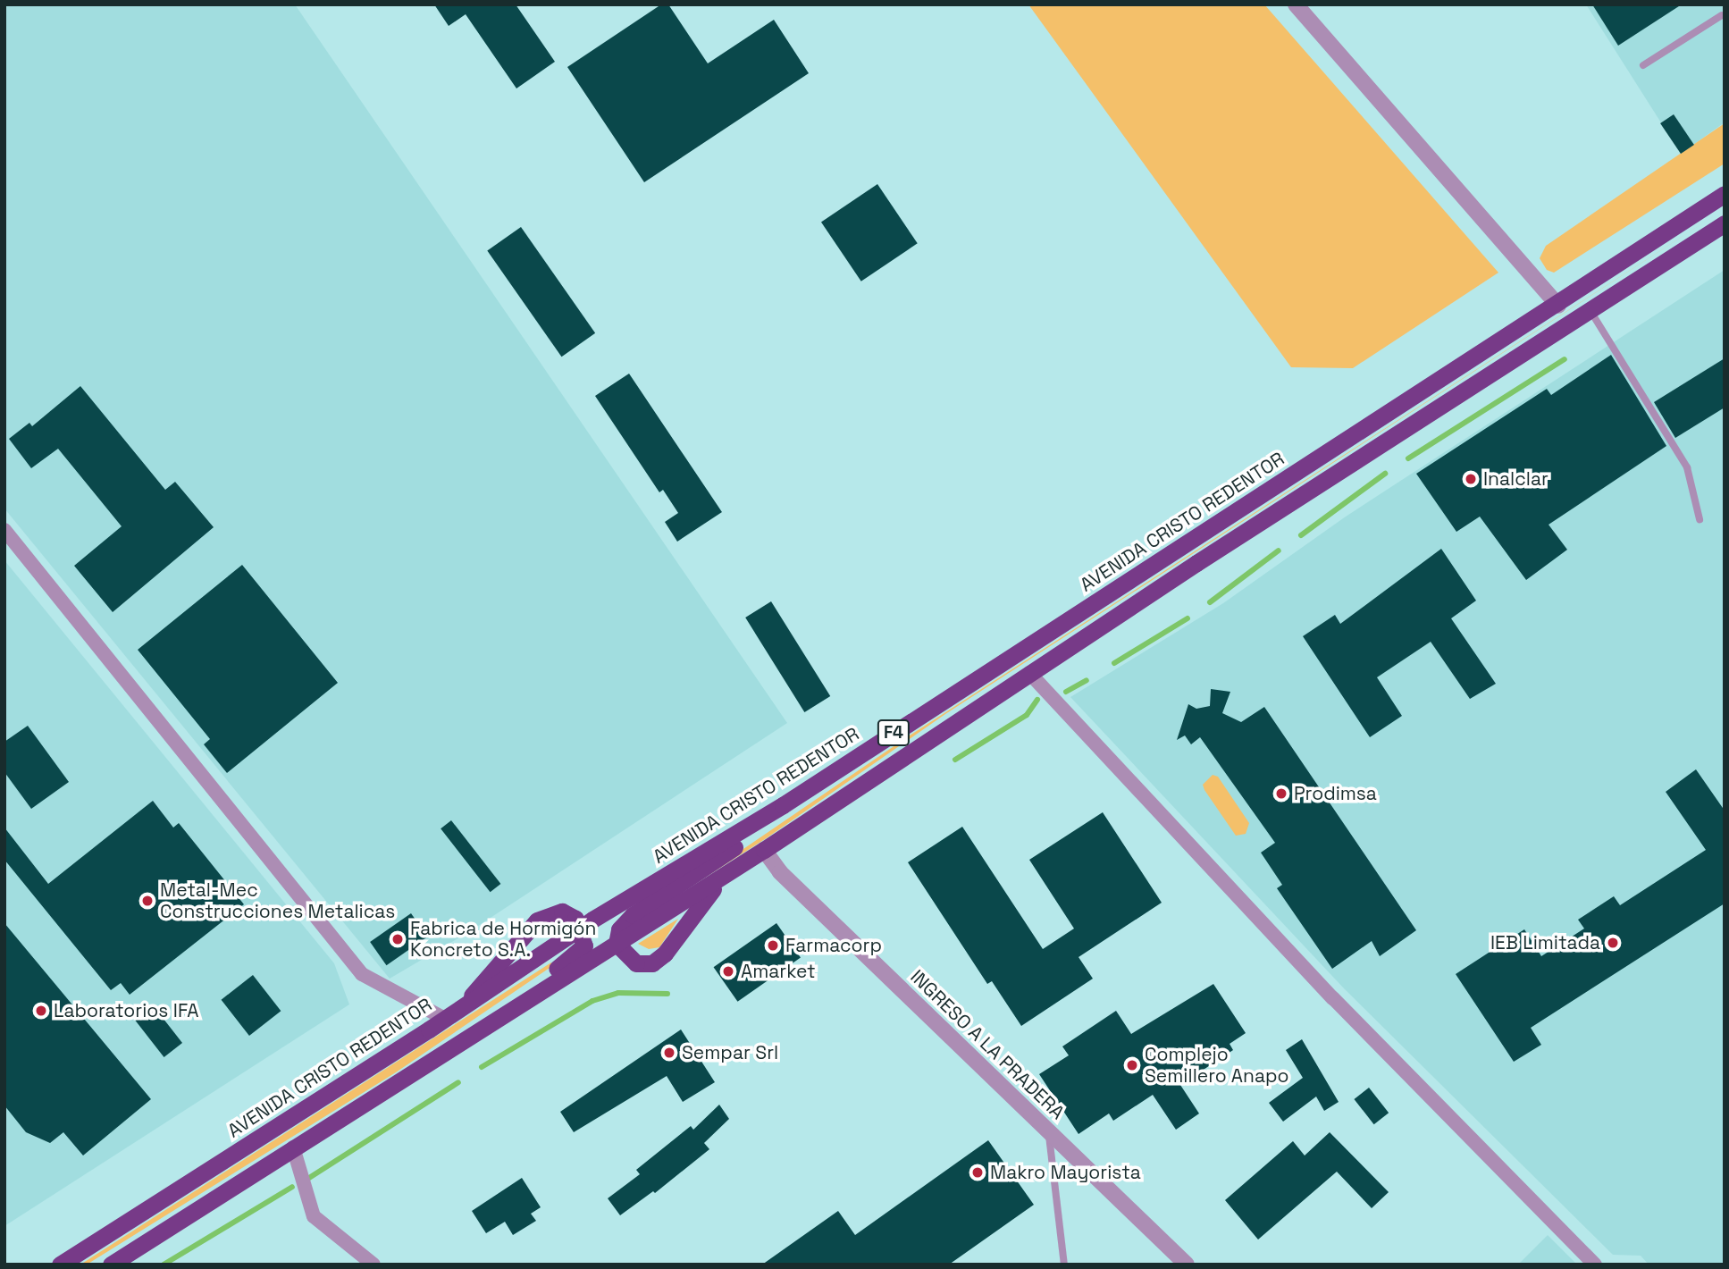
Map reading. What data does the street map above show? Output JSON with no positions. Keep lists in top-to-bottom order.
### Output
{
  "streets": {
    "highway": ["AVENIDA CRISTO REDENTOR", "F4"],
    "street": ["INGRESO A LA PRADERA"]
  },
  "crossings": [
    ["F4", "INGRESO A LA PRADERA"]
  ],
  "places": [
    "Inalclar",
    "Prodimsa",
    "Metal-Mec Construcciones Metalicas",
    "Fabrica de Hormigón Koncreto S.A.",
    "IEB Limitada",
    "Farmacorp",
    "Amarket",
    "Laboratorios IFA",
    "Sempar Srl",
    "Complejo Semillero Anapo",
    "Makro Mayorista"
  ]
}
